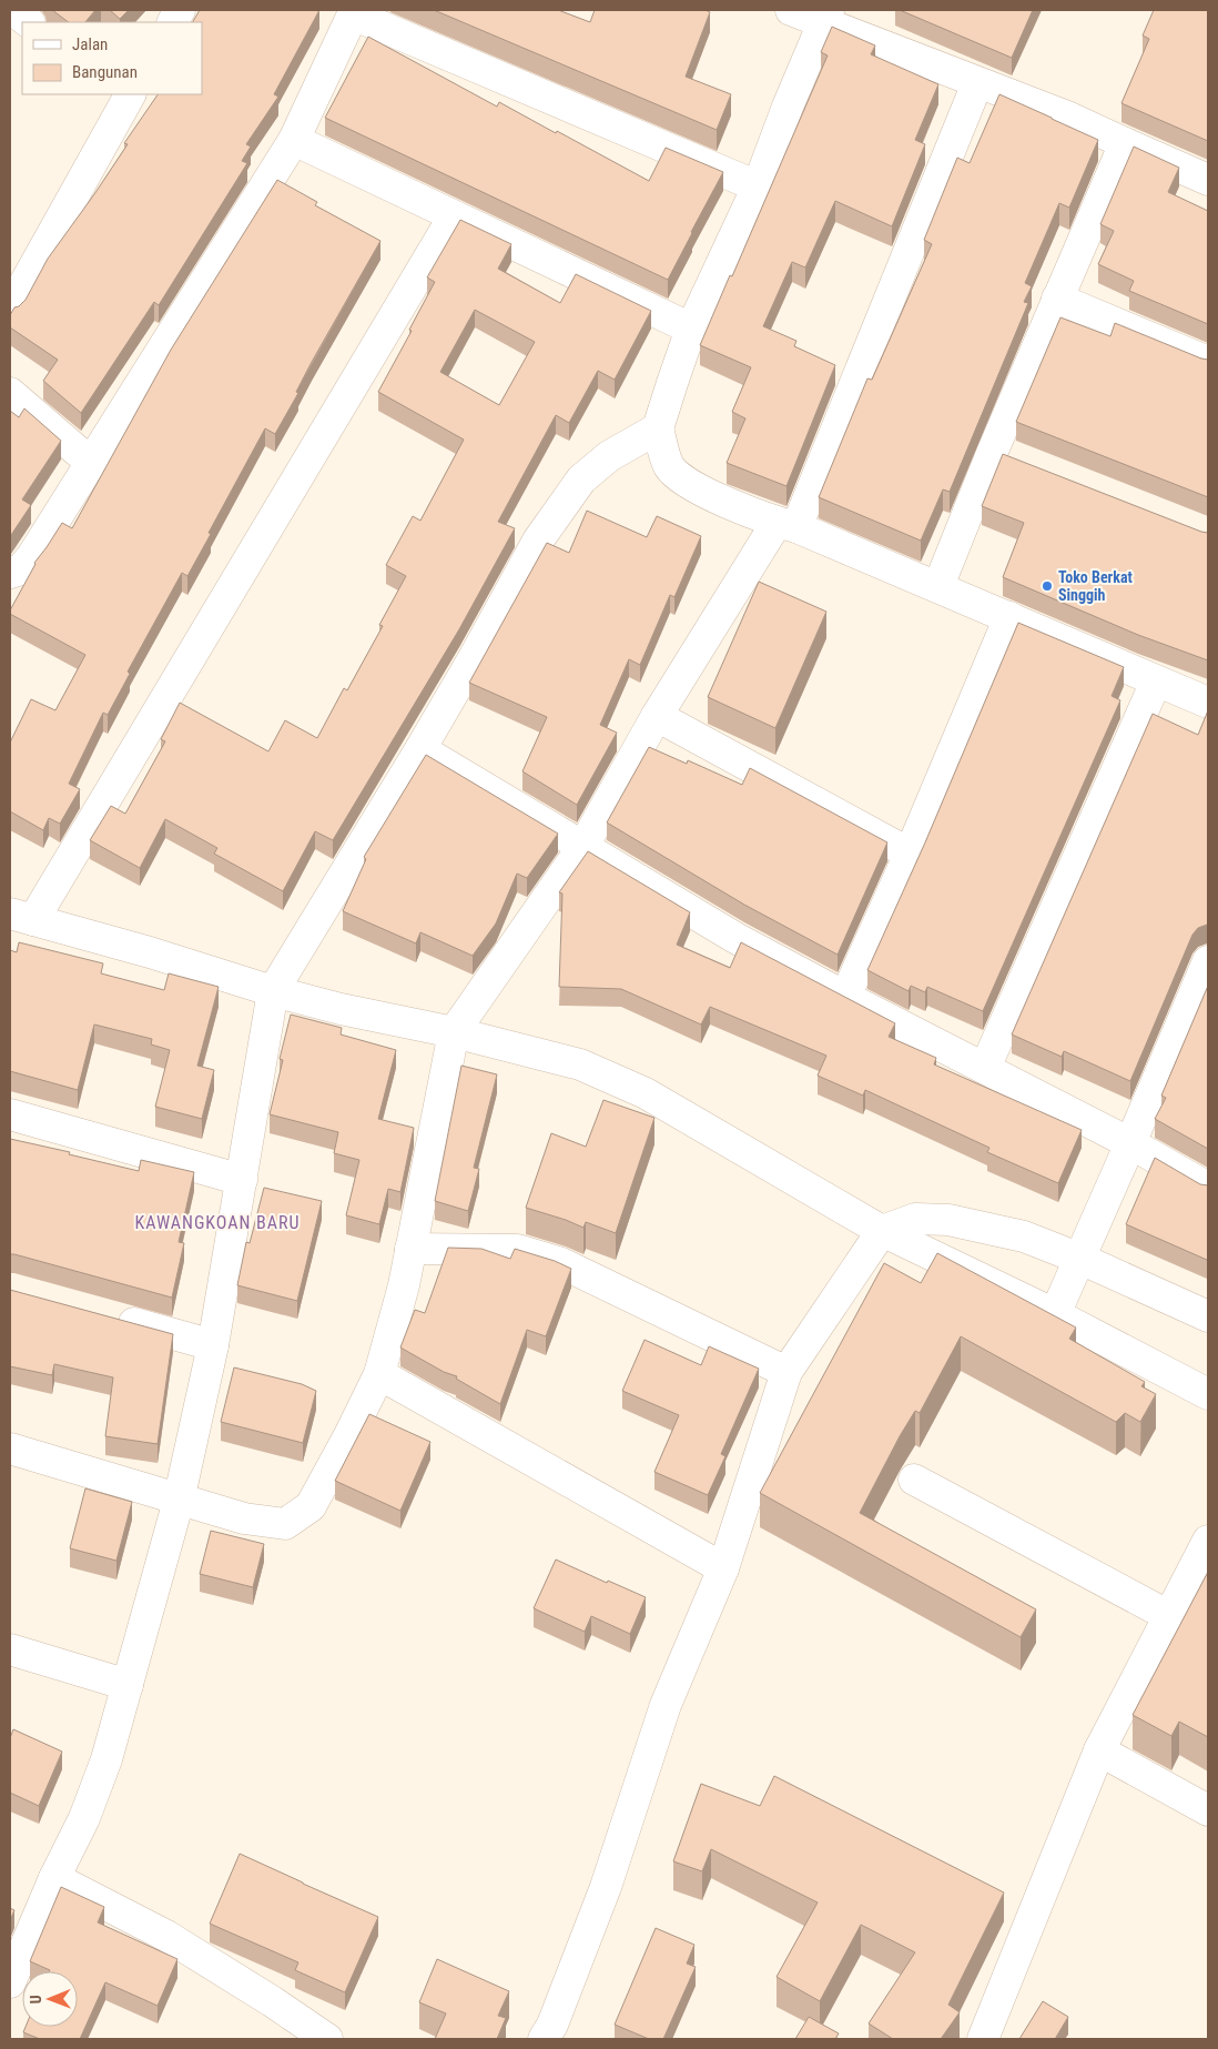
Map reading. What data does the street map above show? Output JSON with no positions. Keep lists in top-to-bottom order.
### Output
{
  "districts": ["KAWANGKOAN BARU"],
  "places": ["Toko Berkat Singgih"],
  "legend": ["Jalan", "Bangunan"],
  "north": "left"
}
